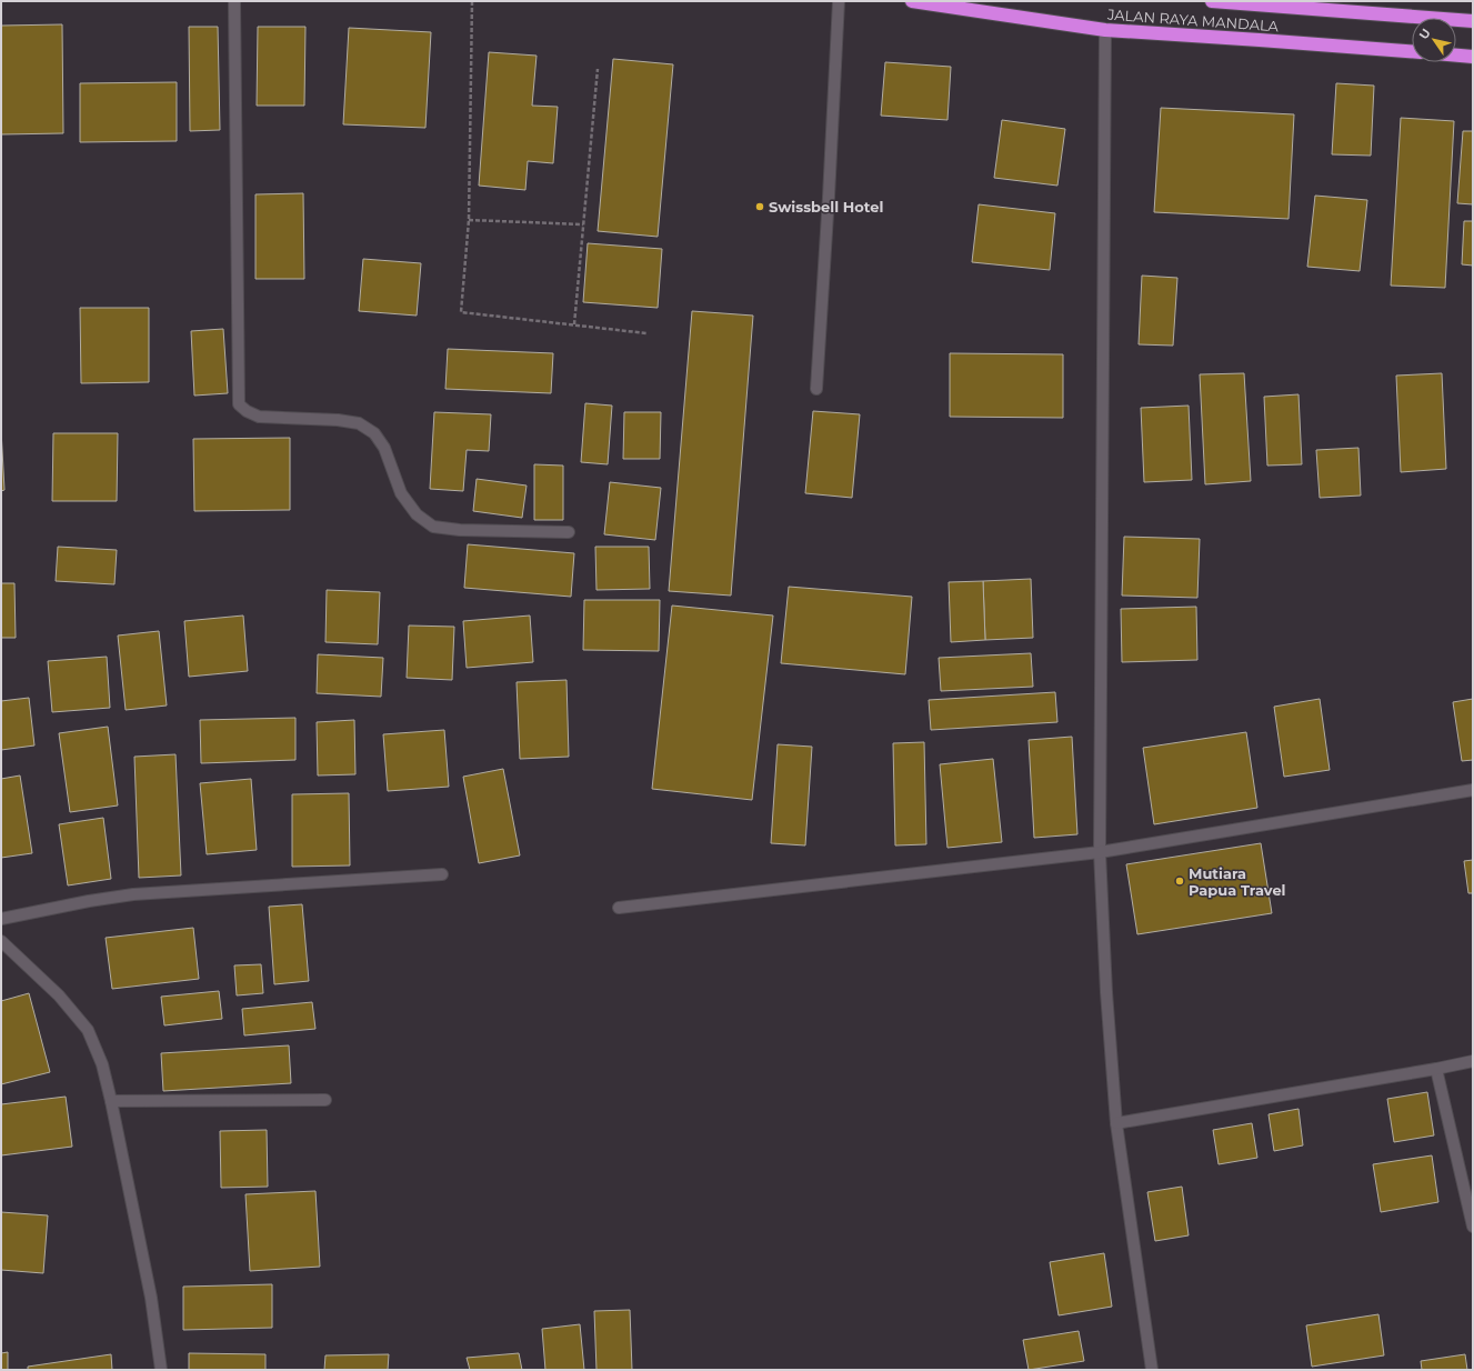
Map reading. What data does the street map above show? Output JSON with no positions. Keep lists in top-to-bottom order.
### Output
{
  "streets": {
    "highway": ["JALAN RAYA MANDALA"]
  },
  "places": ["Swissbell Hotel", "Mutiara Papua Travel"],
  "north": "top left"
}
